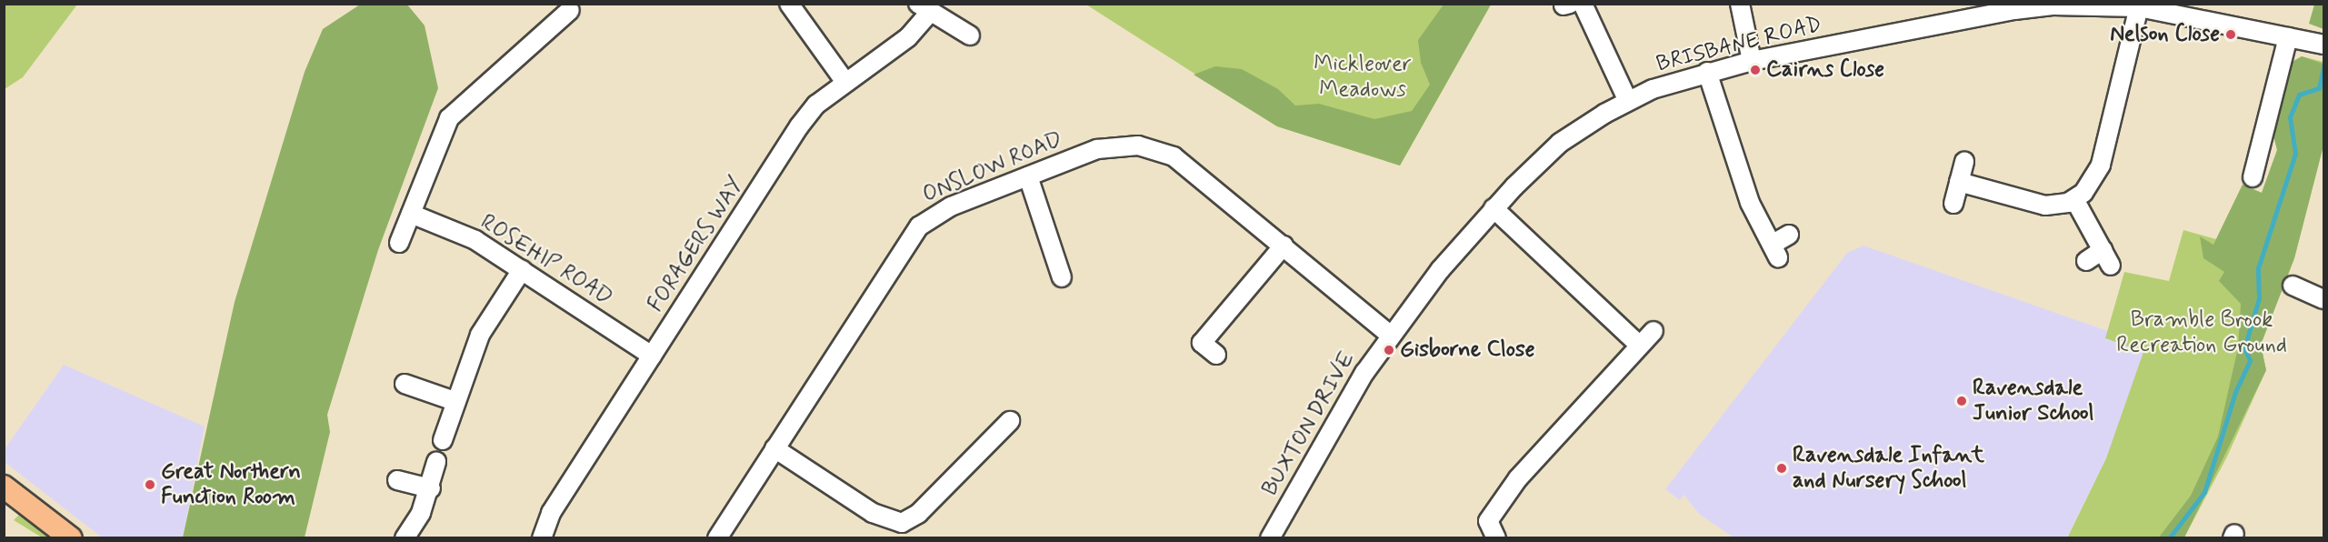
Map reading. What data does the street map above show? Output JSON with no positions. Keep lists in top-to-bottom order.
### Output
{
  "streets": {
    "street": [
      "BRISBANE ROAD",
      "ONSLOW ROAD",
      "FORAGERS WAY",
      "ROSEHIP ROAD",
      "BUXTON DRIVE"
    ]
  },
  "crossings": [
    ["BRISBANE ROAD", "ONSLOW ROAD"],
    ["BRISBANE ROAD", "BUXTON DRIVE"],
    ["ONSLOW ROAD", "BUXTON DRIVE"],
    ["FORAGERS WAY", "ROSEHIP ROAD"]
  ],
  "parks": ["Mickleover Meadows", "Bramble Brook Recreation Ground"],
  "places": [
    "Nelson Close",
    "Cairns Close",
    "Gisborne Close",
    "Ravensdale Junior School",
    "Ravensdale Infant and Nursery School",
    "Great Northern Function Room"
  ]
}
